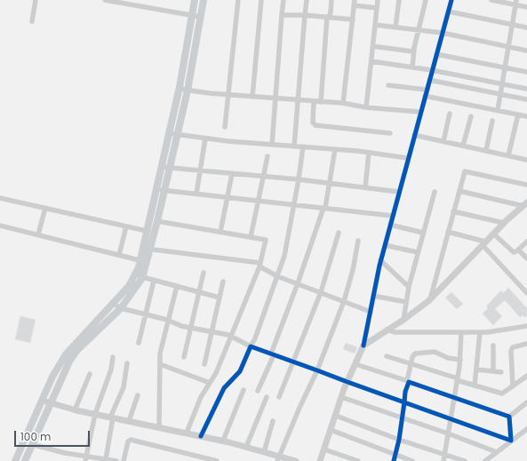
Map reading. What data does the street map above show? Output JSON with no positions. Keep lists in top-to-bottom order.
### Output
{
  "scale_bar": "100 m"
}
